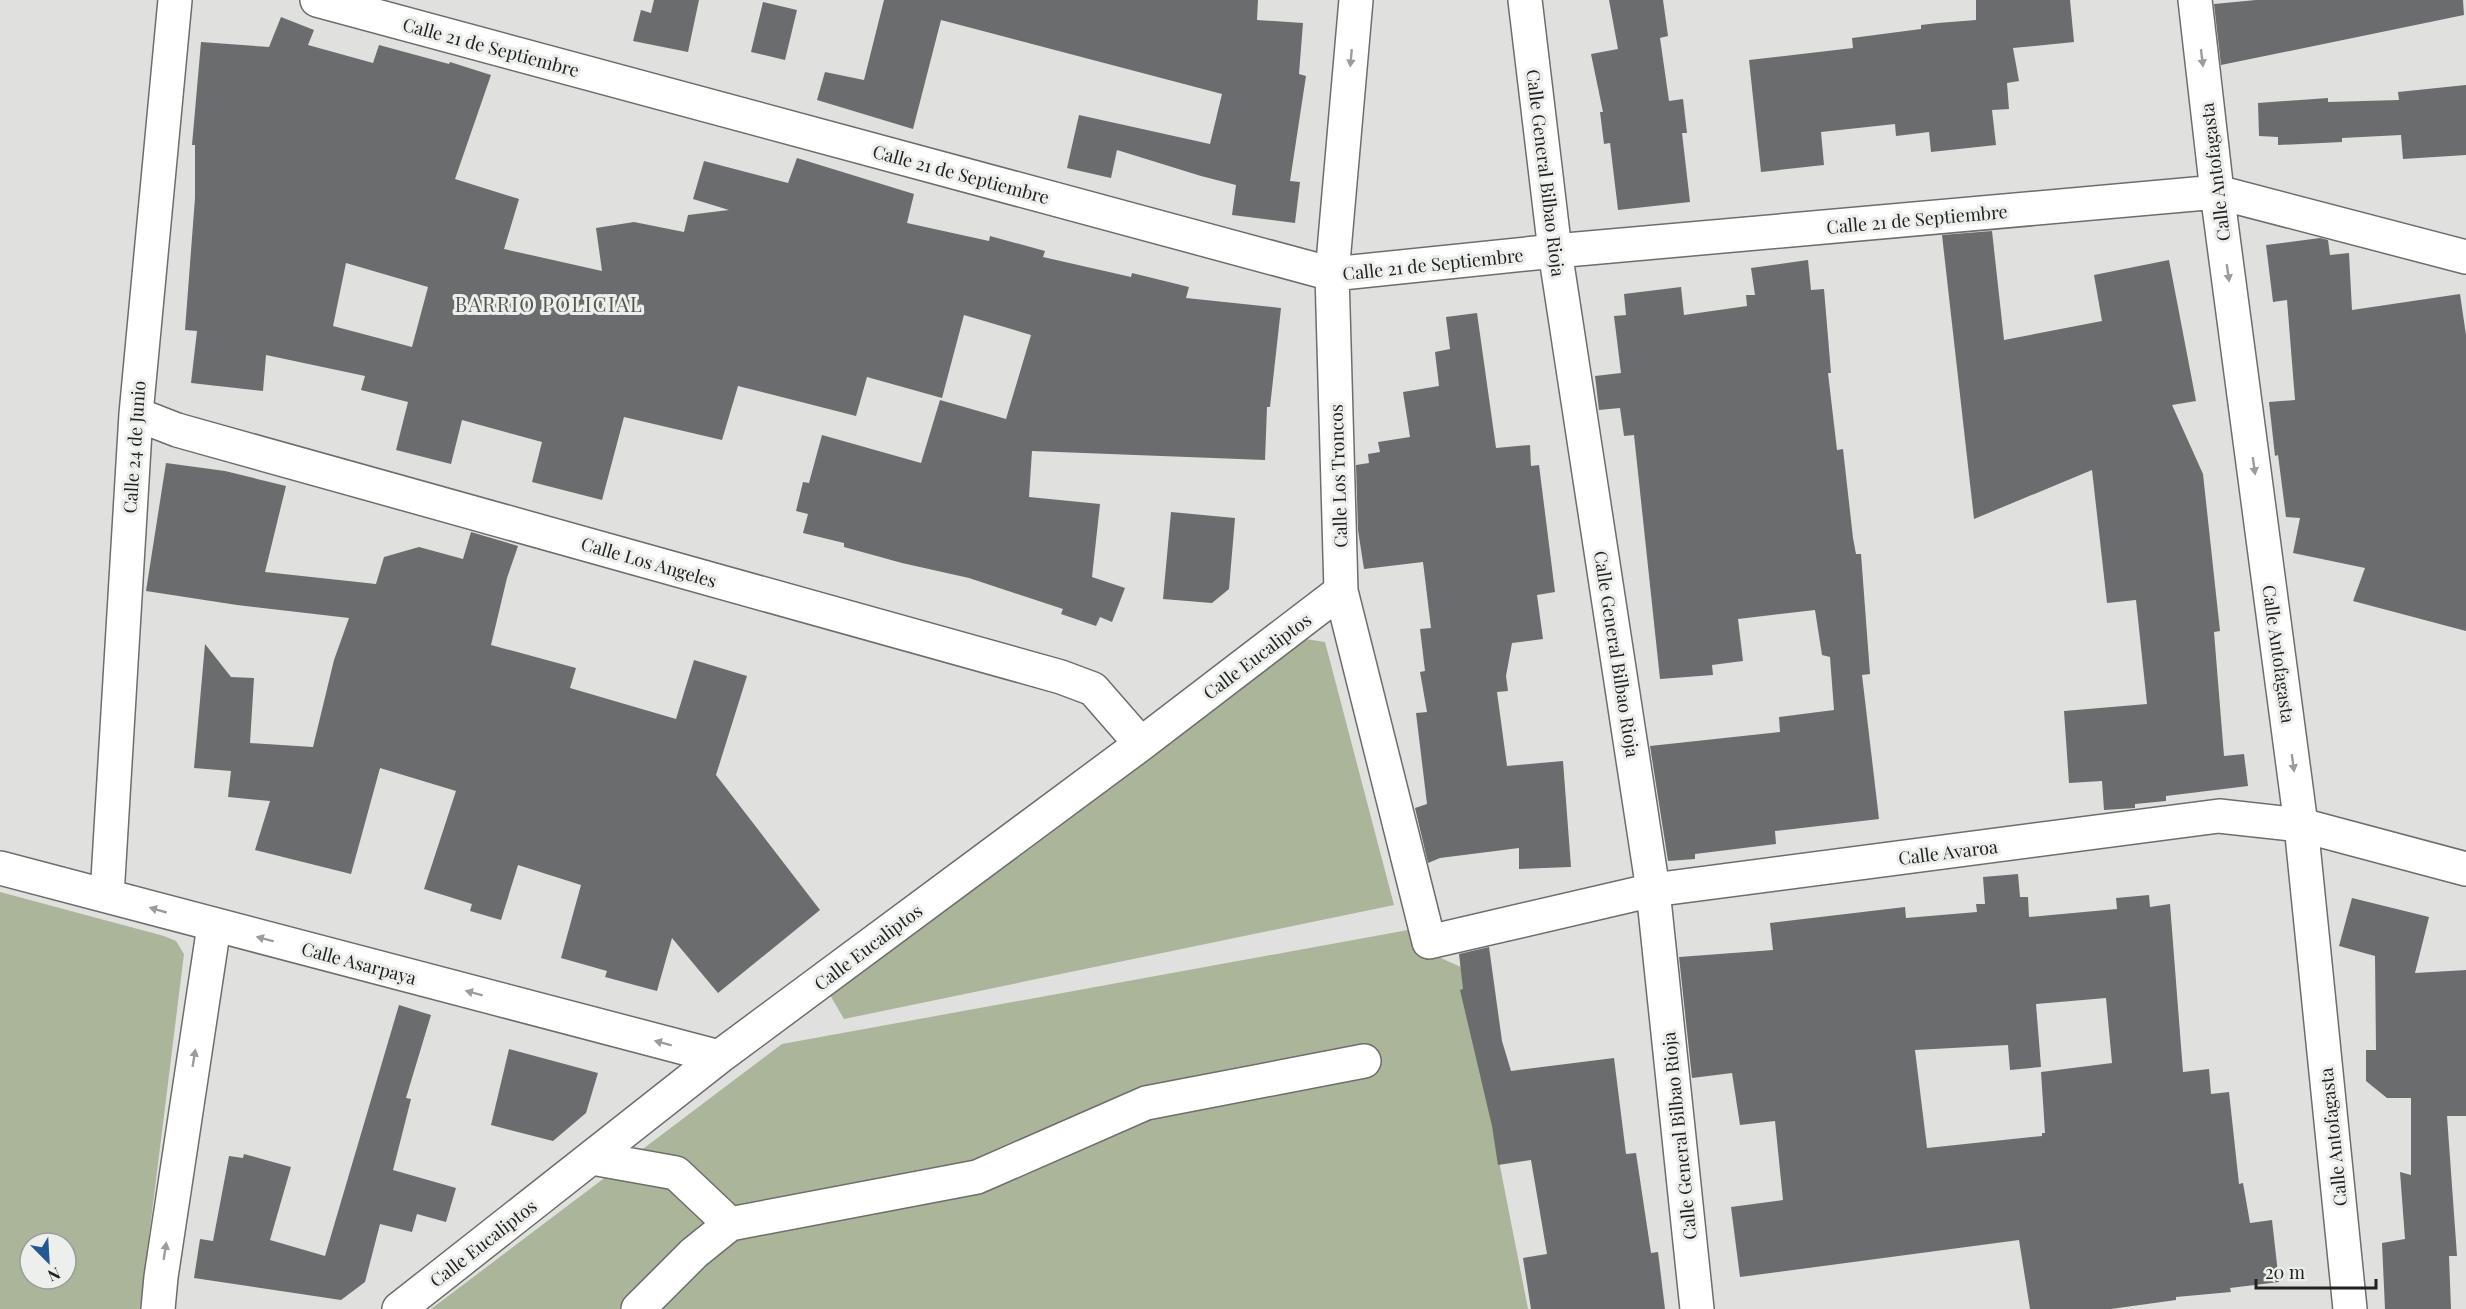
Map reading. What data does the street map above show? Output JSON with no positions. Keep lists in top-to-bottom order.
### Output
{
  "streets": {
    "street": [
      "Calle 21 de Septiembre",
      "Calle Antofagasta",
      "Calle General Bilbao Rioja",
      "Calle 24 de Junio",
      "Calle Los Troncos",
      "Calle Los Angeles",
      "Calle Eucaliptos",
      "Calle Avaroa",
      "Calle Asarpaya"
    ]
  },
  "crossings": [
    ["Calle 21 de Septiembre", "Calle Antofagasta"],
    ["Calle 21 de Septiembre", "Calle General Bilbao Rioja"],
    ["Calle 21 de Septiembre", "Calle Los Troncos"],
    ["Calle Antofagasta", "Calle Avaroa"],
    ["Calle General Bilbao Rioja", "Calle Avaroa"],
    ["Calle 24 de Junio", "Calle Los Angeles"],
    ["Calle 24 de Junio", "Calle Asarpaya"],
    ["Calle Los Troncos", "Calle Eucaliptos"],
    ["Calle Los Troncos", "Calle Avaroa"],
    ["Calle Los Angeles", "Calle Eucaliptos"],
    ["Calle Eucaliptos", "Calle Asarpaya"]
  ],
  "one_way": ["Calle Antofagasta", "Calle Asarpaya"],
  "districts": ["BARRIO POLICIAL"],
  "scale_bar": "20 m",
  "north": "bottom right"
}
